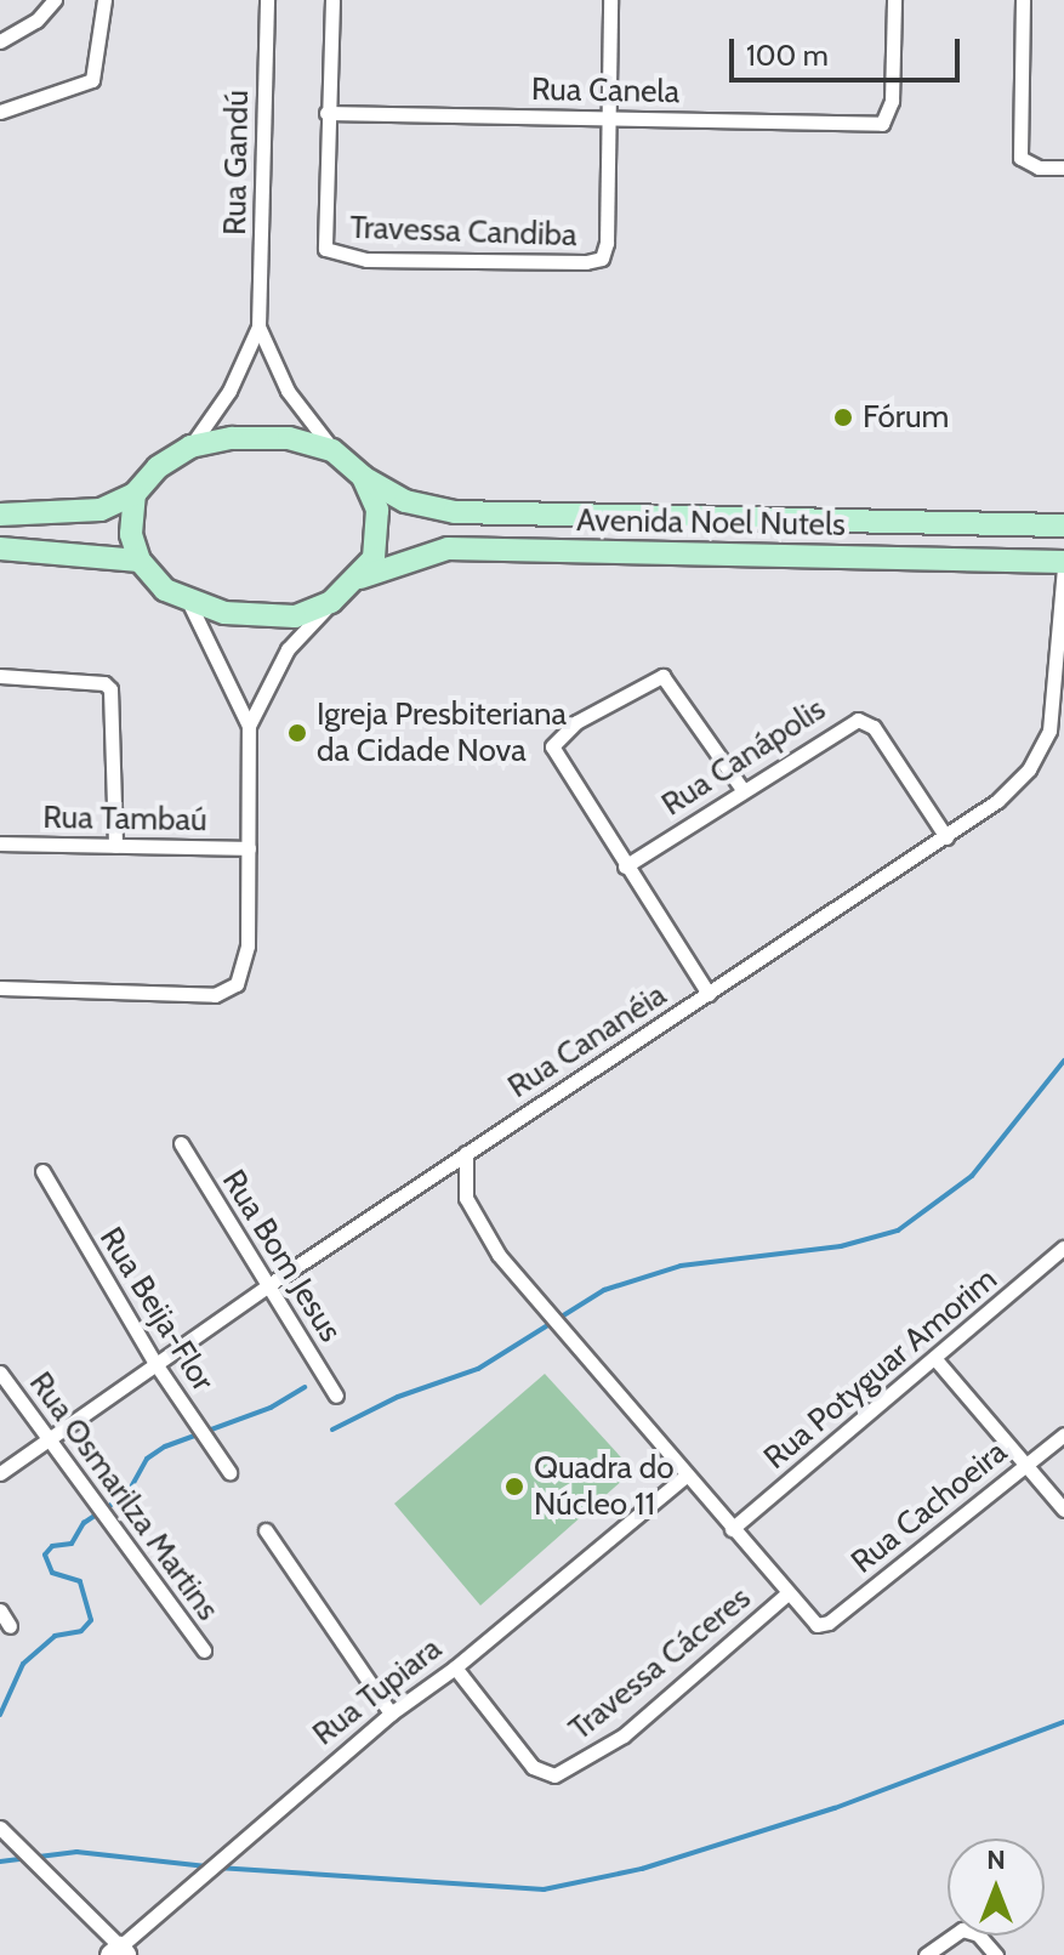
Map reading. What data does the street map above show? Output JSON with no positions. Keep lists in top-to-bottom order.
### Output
{
  "streets": {
    "main road": ["Avenida Noel Nutels"],
    "street": [
      "Rua Canela",
      "Rua Gandú",
      "Travessa Candiba",
      "Rua Canápolis",
      "Rua Tambaú",
      "Rua Cananéia",
      "Rua Bom Jesus",
      "Rua Beija-Flor",
      "Rua Potyguar Amorim",
      "Rua Osmarilza Martins",
      "Rua Cachoeira",
      "Travessa Cáceres",
      "Rua Tupiara"
    ]
  },
  "crossings": [
    ["Rua Canela", "Travessa Candiba"],
    ["Rua Gandú", "Avenida Noel Nutels"],
    ["Avenida Noel Nutels", "Rua Cananéia"],
    ["Rua Canápolis", "Rua Cananéia"],
    ["Rua Cananéia", "Rua Bom Jesus"],
    ["Rua Cananéia", "Rua Beija-Flor"],
    ["Rua Cananéia", "Rua Osmarilza Martins"],
    ["Rua Cachoeira", "Travessa Cáceres"],
    ["Travessa Cáceres", "Rua Tupiara"]
  ],
  "places": ["Fórum", "Igreja Presbiteriana da Cidade Nova", "Quadra do Núcleo 11"],
  "scale_bar": "100 m",
  "north": "top"
}
